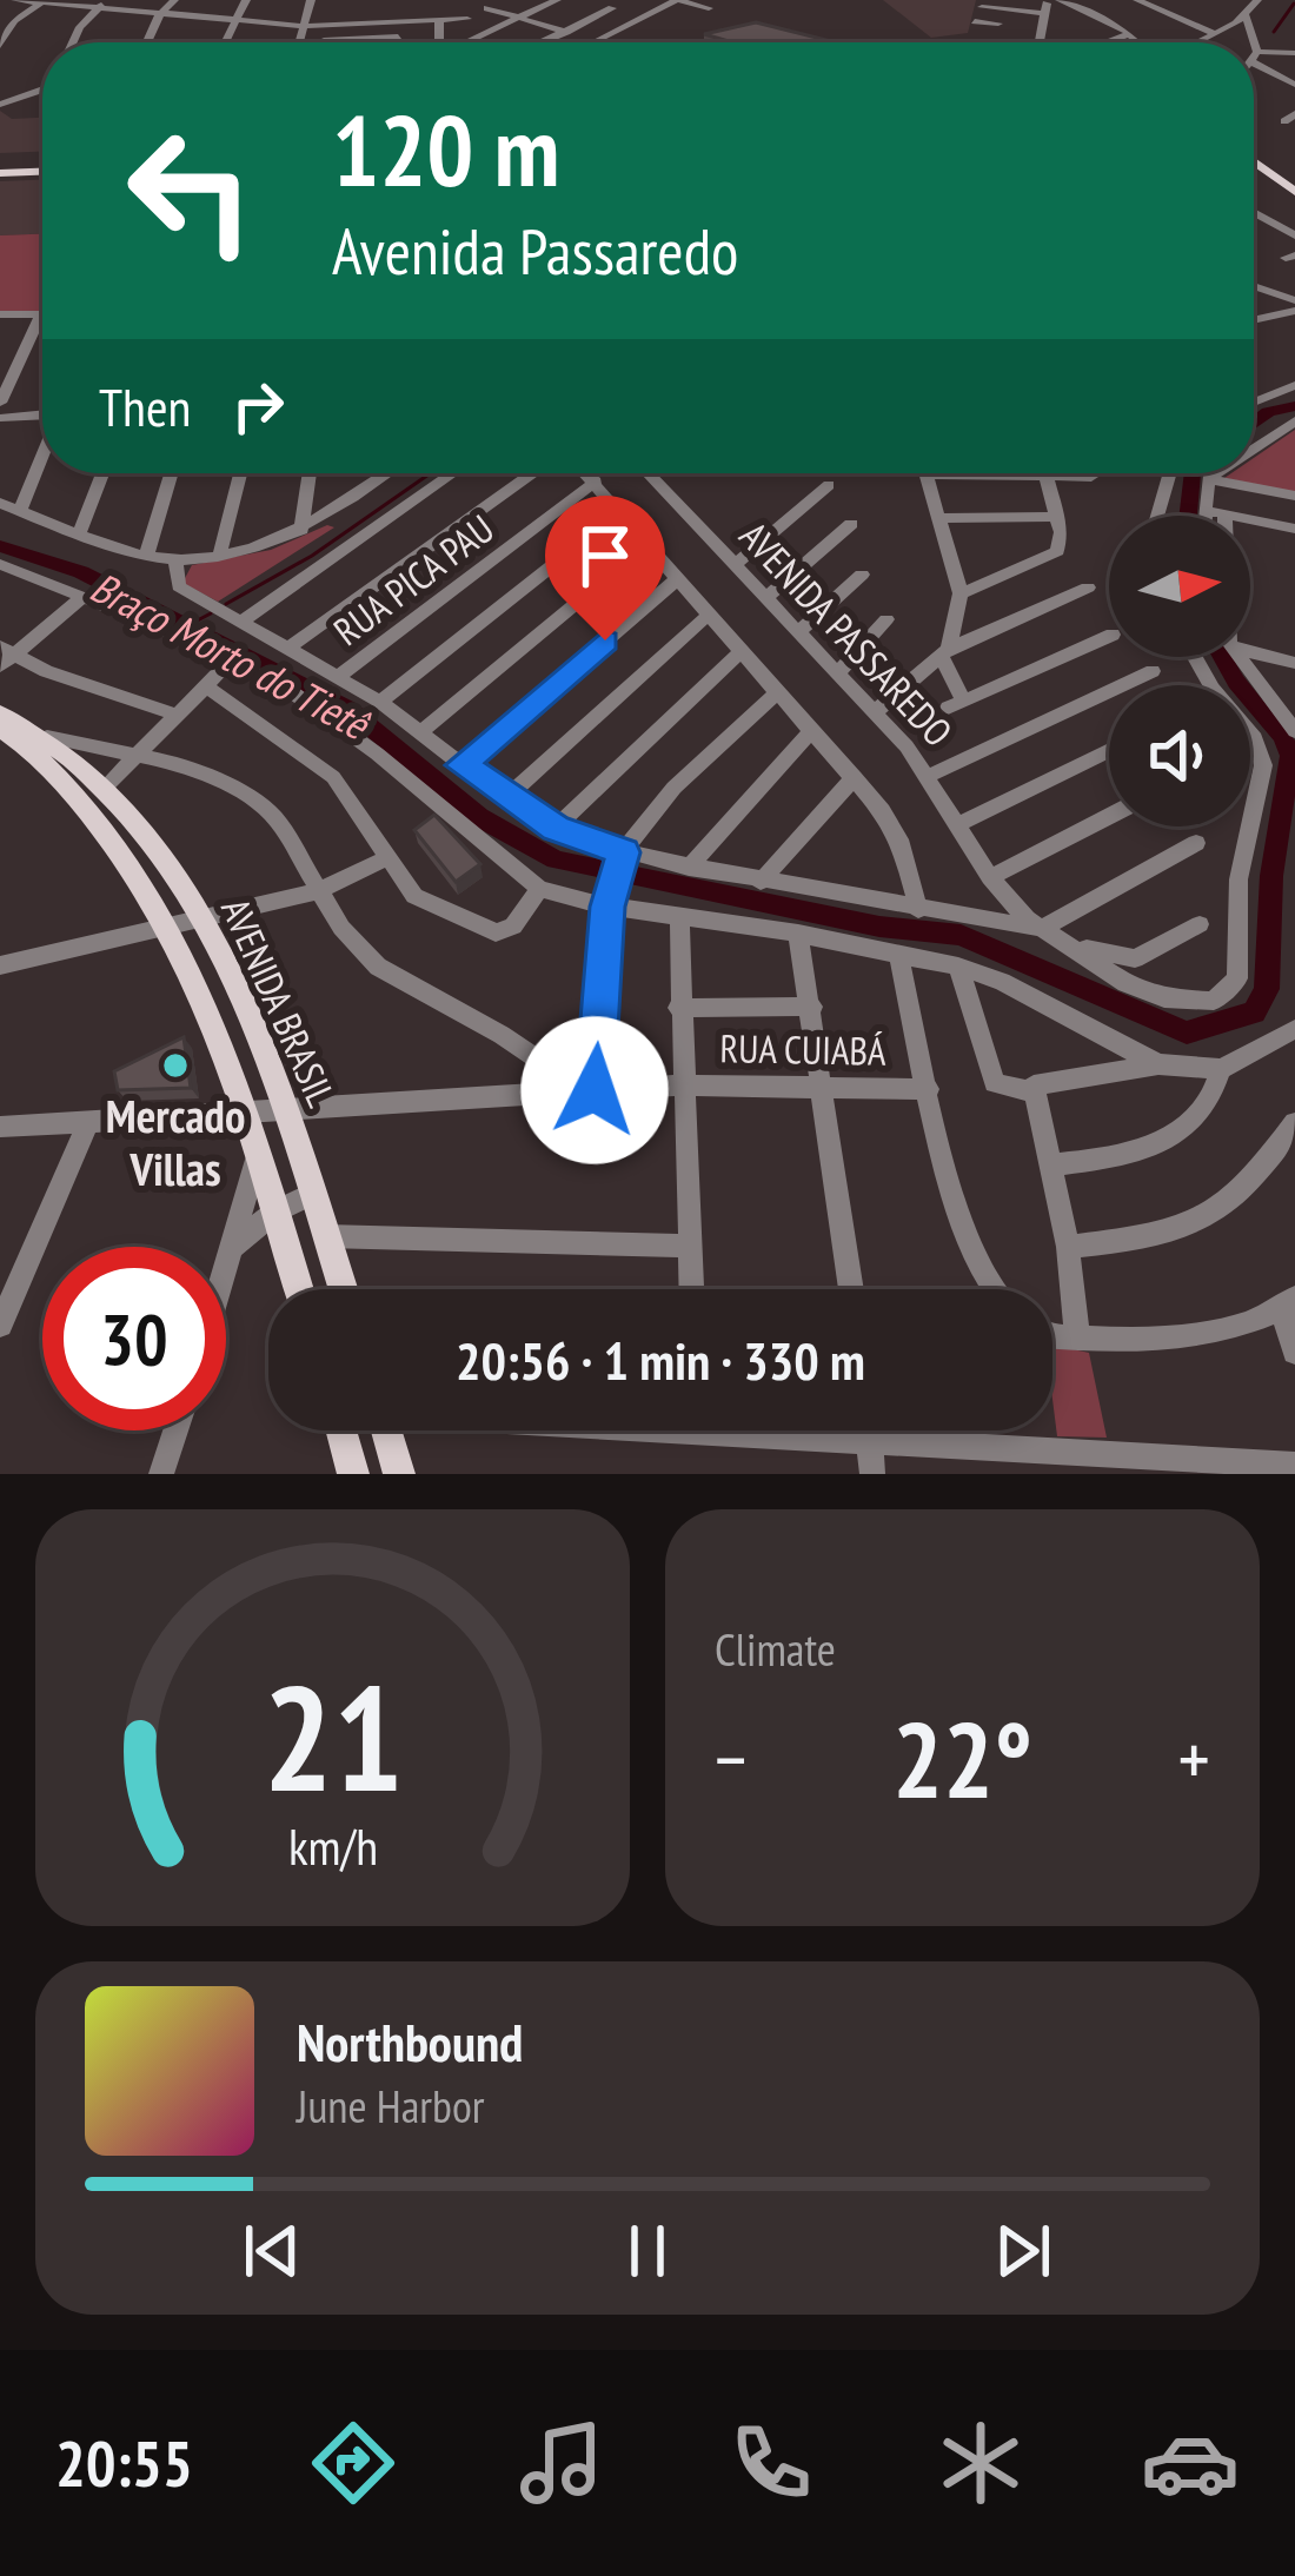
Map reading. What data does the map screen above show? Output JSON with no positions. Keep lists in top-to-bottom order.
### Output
{
  "streets": {
    "main road": ["AVENIDA BRASIL"],
    "street": ["RUA PICA PAU", "AVENIDA PASSAREDO", "RUA CUIABÁ"]
  },
  "crossings": [
    ["AVENIDA BRASIL", "RUA CUIABÁ"]
  ],
  "water": ["Braço Morto do Tietê"],
  "places": ["Mercado Villas"],
  "north": "right",
  "page": {
    "turn": ["120 m", "Avenida Passaredo"],
    "then": "Then",
    "limit": "30",
    "trip": "20:56 · 1 min · 330 m",
    "tile": "Climate",
    "heat": ["−", "22°", "+"],
    "song": ["Northbound", "June Harbor"],
    "tabs": "20:55",
    "gauge": ["21", "km/h"]
  }
}
